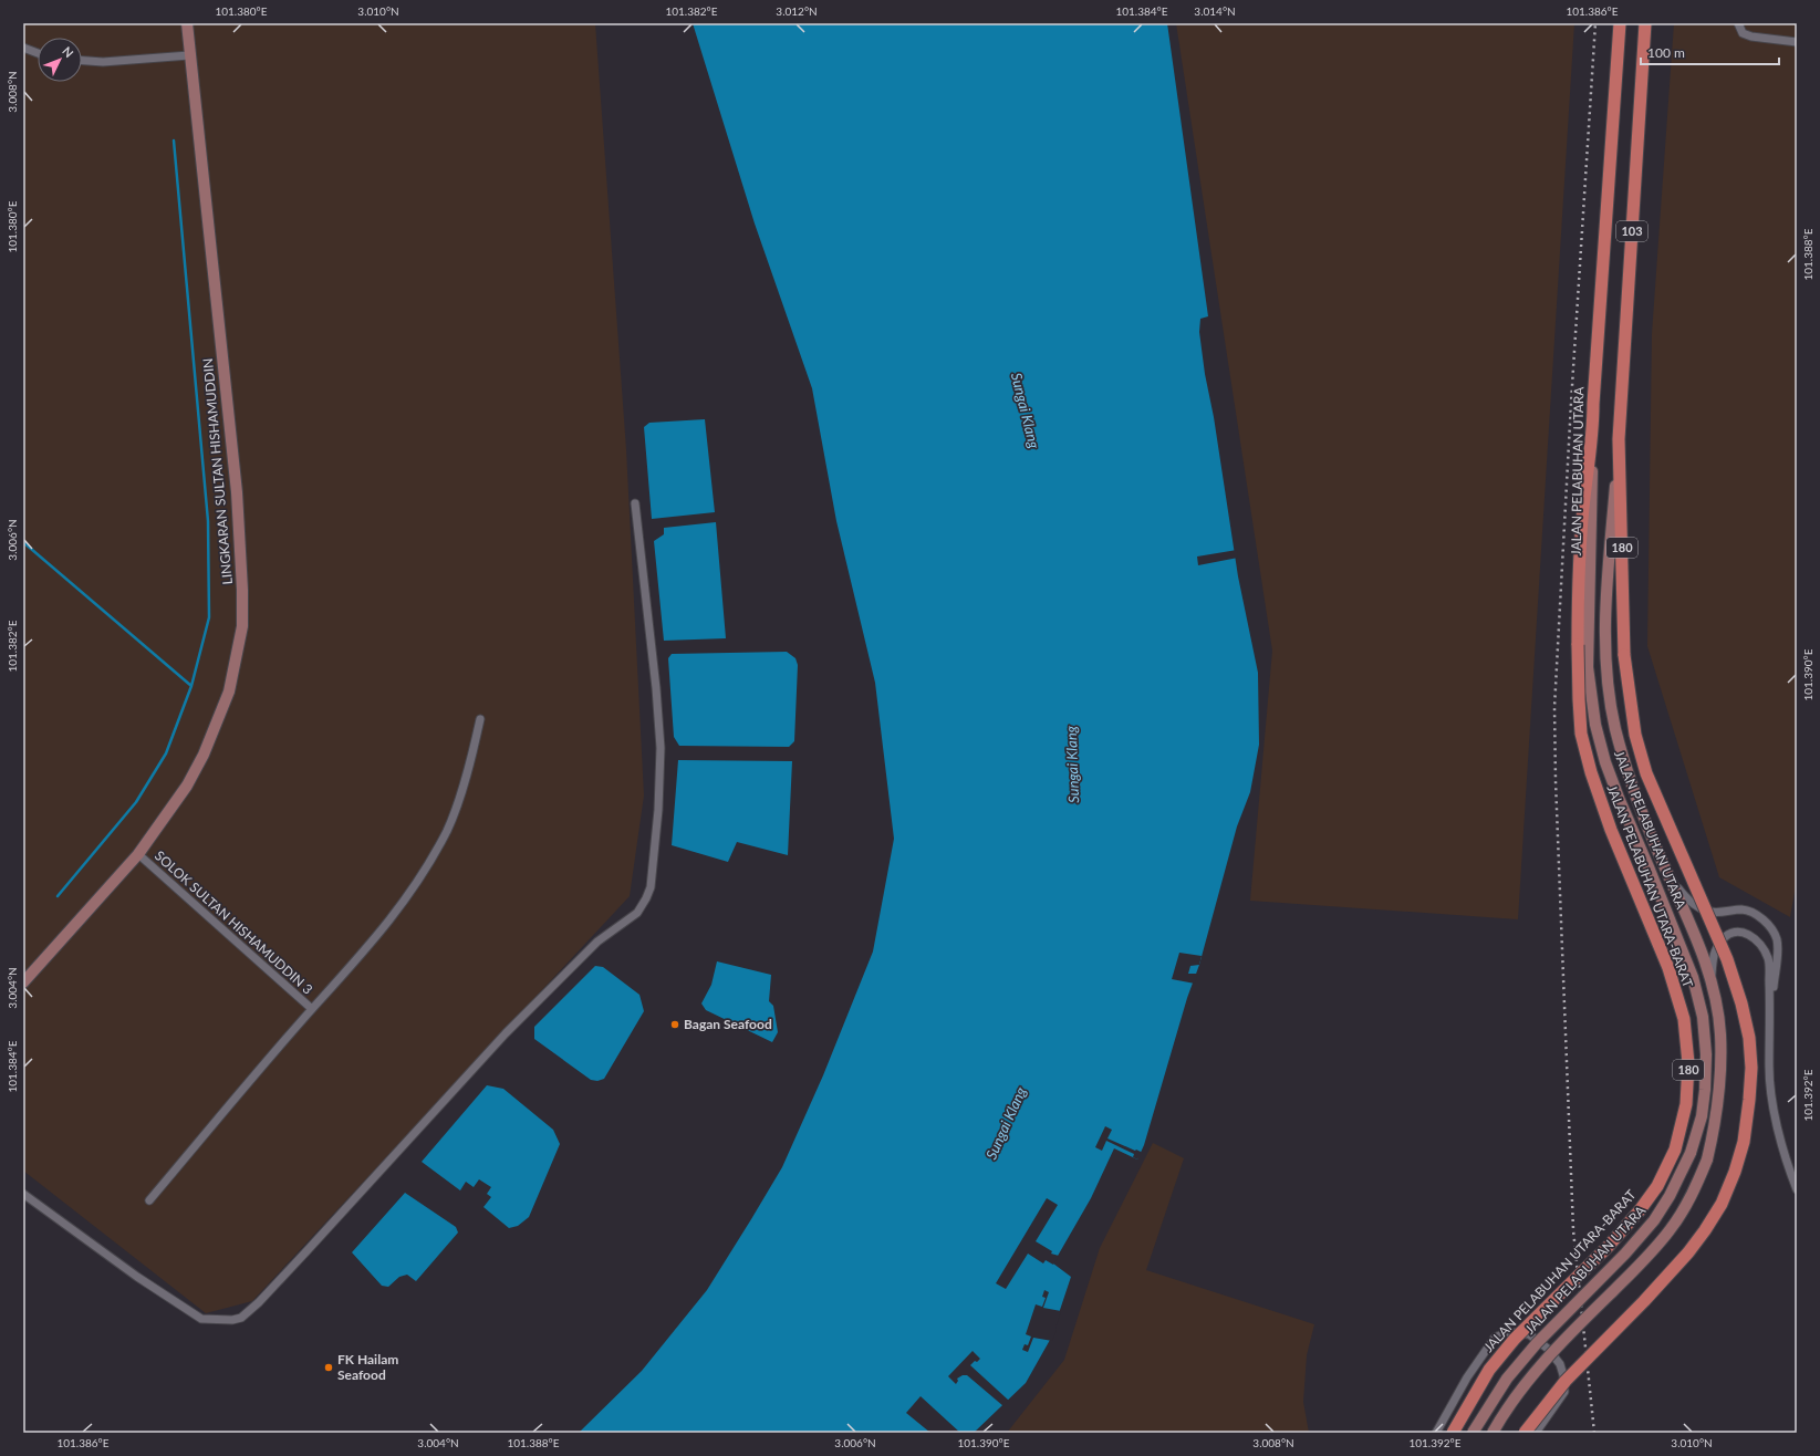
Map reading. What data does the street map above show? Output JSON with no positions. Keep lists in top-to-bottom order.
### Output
{
  "streets": {
    "main road": [
      "103",
      "LINGKARAN SULTAN HISHAMUDDIN",
      "JALAN PELABUHAN UTARA",
      "180",
      "JALAN PELABUHAN UTARA-BARAT"
    ],
    "street": ["SOLOK SULTAN HISHAMUDDIN 3"]
  },
  "crossings": [
    ["LINGKARAN SULTAN HISHAMUDDIN", "SOLOK SULTAN HISHAMUDDIN 3"],
    ["JALAN PELABUHAN UTARA", "180"],
    ["JALAN PELABUHAN UTARA", "JALAN PELABUHAN UTARA-BARAT"]
  ],
  "water": ["Sungai Klang"],
  "places": ["Bagan Seafood", "FK Hailam Seafood"],
  "scale_bar": "100 m",
  "north": "top right",
  "coordinates": [
    "101.380°E",
    "3.010°N",
    "101.382°E",
    "3.012°N",
    "101.384°E",
    "3.014°N",
    "101.386°E",
    "3.008°N",
    "101.388°E",
    "3.006°N",
    "101.390°E",
    "3.004°N",
    "101.392°E"
  ]
}
